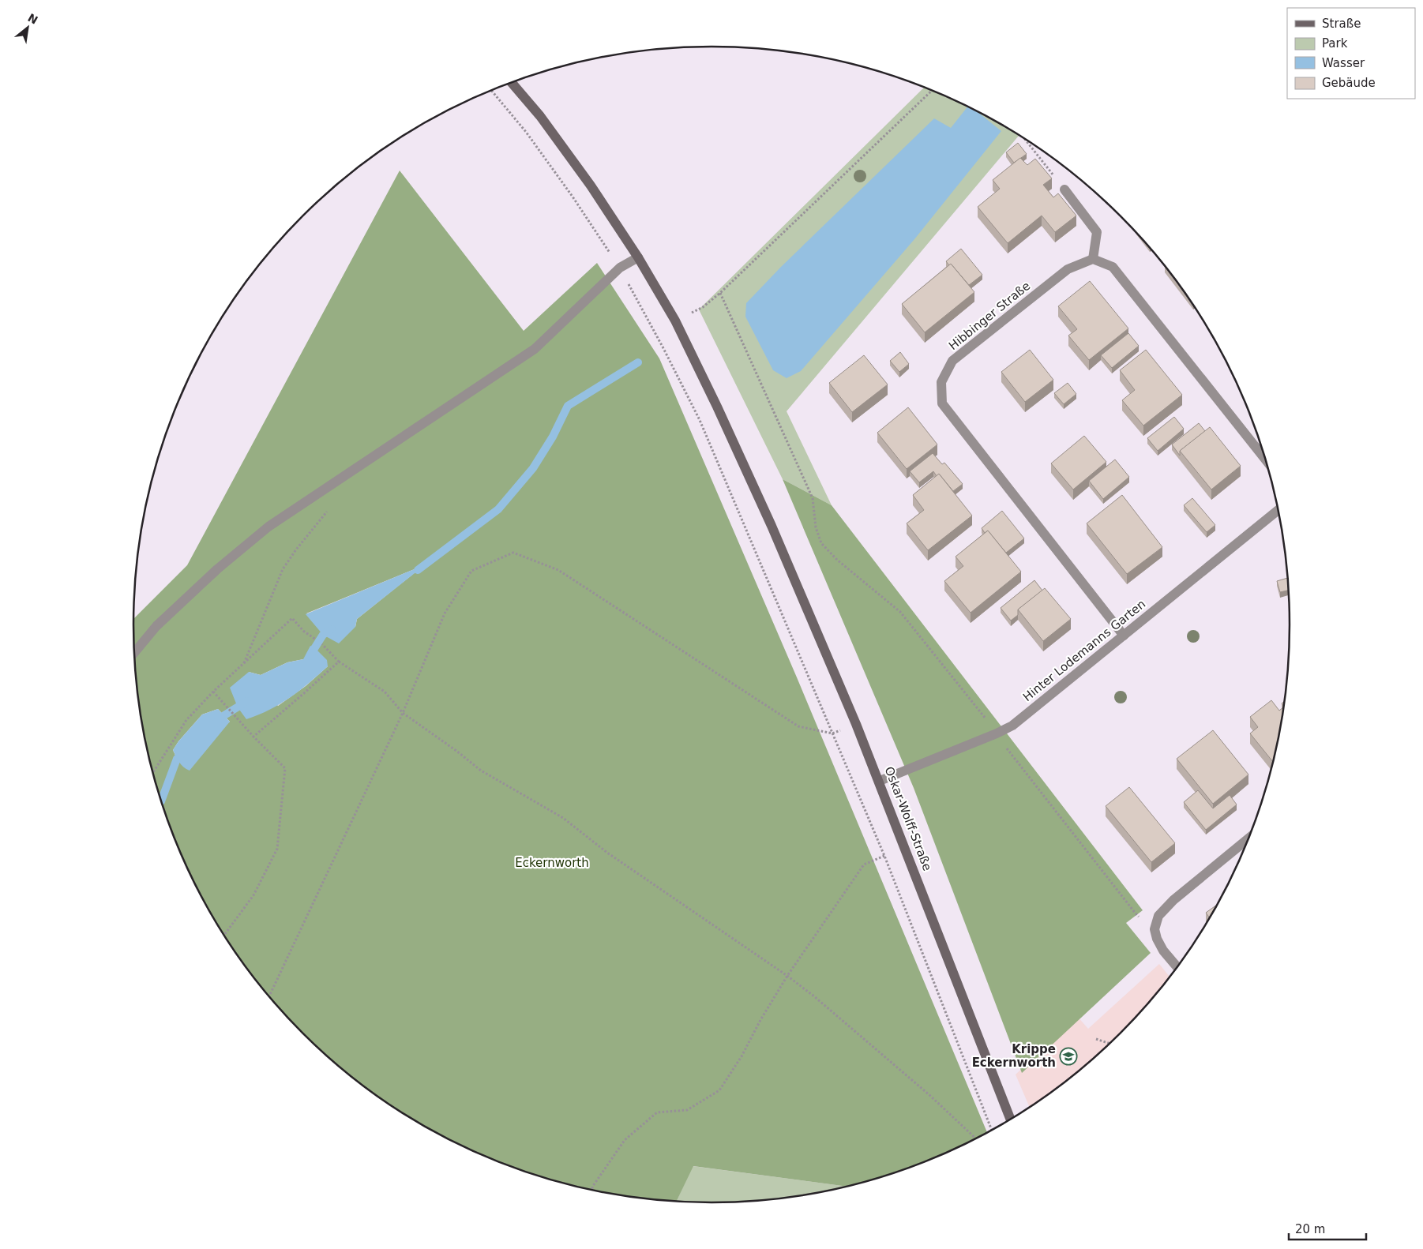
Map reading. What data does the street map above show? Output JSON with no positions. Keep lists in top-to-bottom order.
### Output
{
  "streets": {
    "street": ["Hibbinger Straße", "Hinter Lodemanns Garten", "Oskar-Wolff-Straße"]
  },
  "crossings": [
    ["Hibbinger Straße", "Hinter Lodemanns Garten"],
    ["Hinter Lodemanns Garten", "Oskar-Wolff-Straße"]
  ],
  "parks": ["Eckernworth"],
  "places": {
    "school or university": ["Krippe Eckernworth"]
  },
  "legend": [
    "Straße",
    "Park",
    "Wasser",
    "Gebäude"
  ],
  "scale_bar": "20 m",
  "north": "top right"
}
